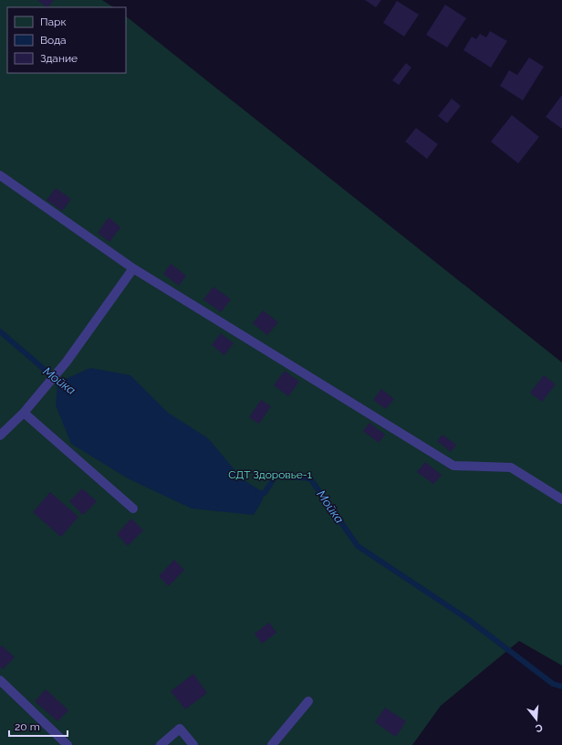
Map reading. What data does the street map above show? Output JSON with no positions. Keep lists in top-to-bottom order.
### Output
{
  "water": ["Мойка"],
  "parks": ["СДТ Здоровье-1"],
  "legend": ["Парк", "Вода", "Здание"],
  "scale_bar": "20 m",
  "north": "bottom"
}
